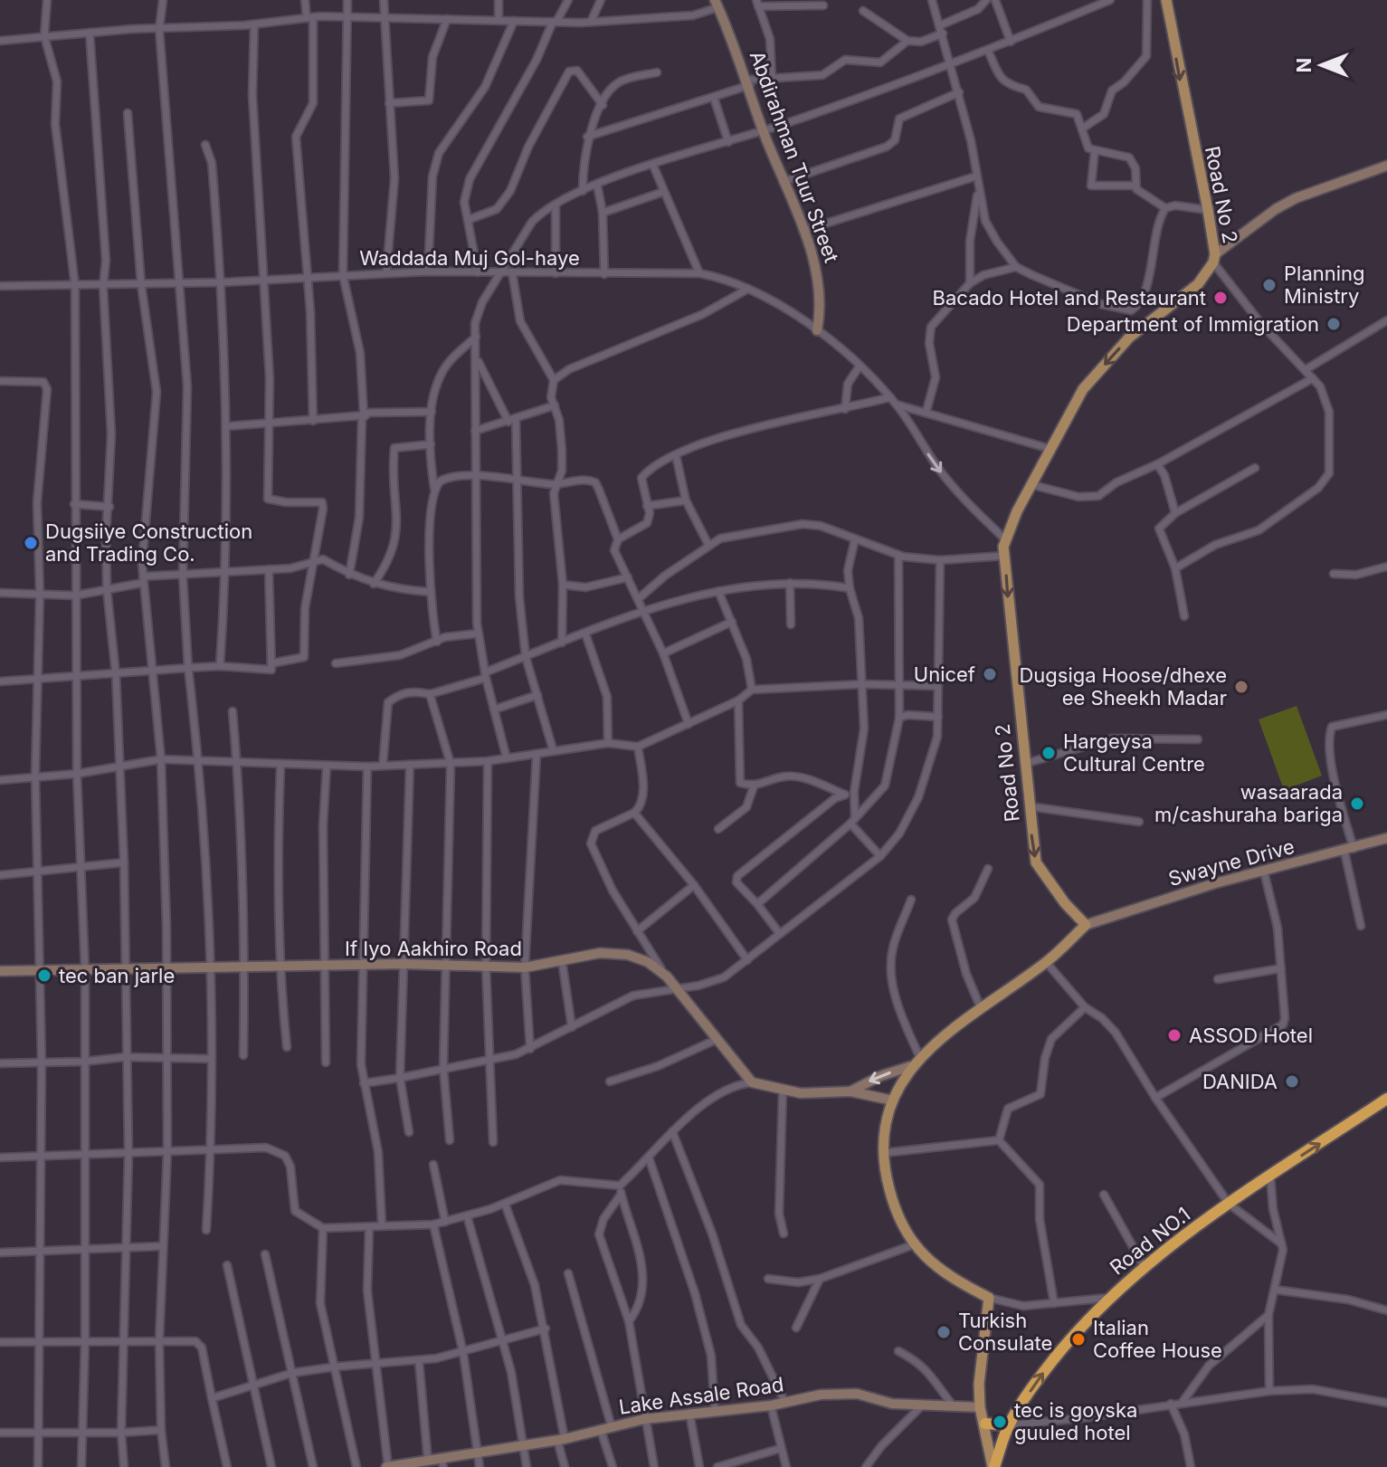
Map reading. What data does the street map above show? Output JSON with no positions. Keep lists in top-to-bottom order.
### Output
{
  "streets": {
    "highway": ["Road NO.1"],
    "main road": ["Road No 2"],
    "street": [
      "Abdirahman Tuur Street",
      "Waddada Muj Gol-haye",
      "Swayne Drive",
      "If Iyo Aakhiro Road",
      "Lake Assale Road"
    ]
  },
  "crossings": [
    ["Abdirahman Tuur Street", "Waddada Muj Gol-haye"],
    ["Road No 2", "Waddada Muj Gol-haye"],
    ["Road No 2", "Swayne Drive"]
  ],
  "one_way": ["Road No 2", "Road NO.1"],
  "places": [
    "Planning Ministry",
    "Bacado Hotel and Restaurant",
    "Department of Immigration",
    "Dugsiiye Construction and Trading Co.",
    "Unicef",
    "Dugsiga Hoose/dhexe ee Sheekh Madar",
    "Hargeysa Cultural Centre",
    "wasaarada m/cashuraha bariga",
    "tec ban jarle",
    "ASSOD Hotel",
    "DANIDA",
    "Turkish Consulate",
    "Italian Coffee House",
    "tec is goyska guuled hotel"
  ],
  "north": "left"
}
